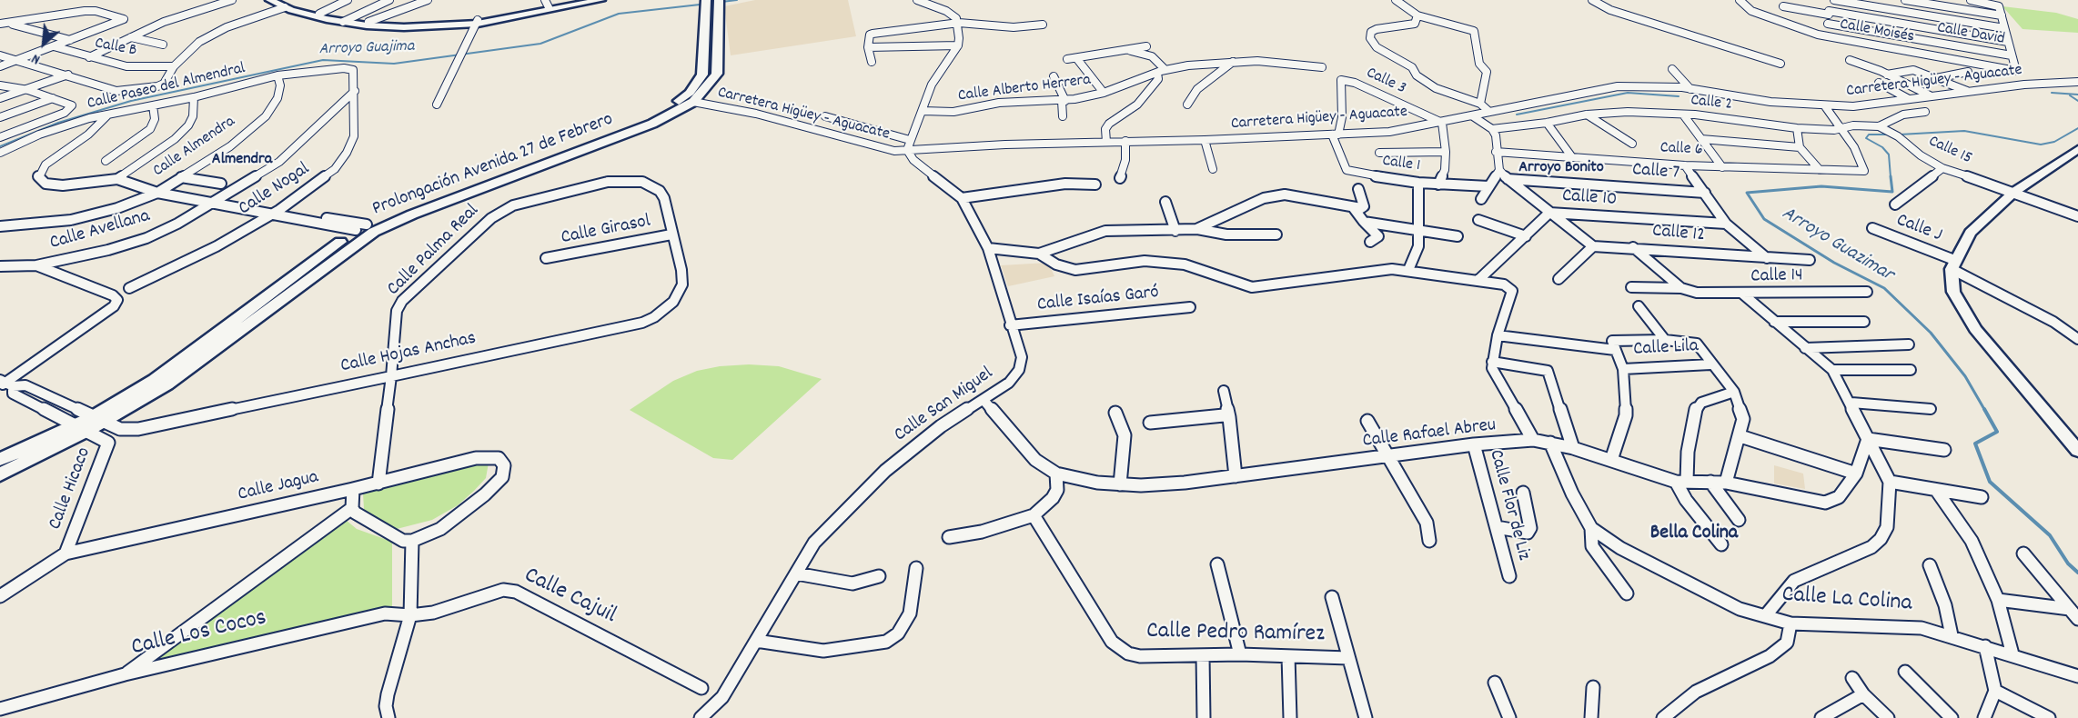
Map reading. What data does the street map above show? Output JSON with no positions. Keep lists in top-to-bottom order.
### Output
{
  "streets": {
    "main road": ["Prolongación Avenida 27 de Febrero"],
    "street": [
      "Calle Moisés",
      "Calle David",
      "Calle B",
      "Calle 3",
      "Carretera Higüey - Aguacate",
      "Calle Paseo del Almendral",
      "Calle Alberto Herrera",
      "Calle 2",
      "Calle Almendra",
      "Calle 6",
      "Calle 15",
      "Calle 1",
      "Calle 7",
      "Calle Nogal",
      "Calle 10",
      "Calle J",
      "Calle Avellana",
      "Calle Girasol",
      "Calle 12",
      "Calle Palma Real",
      "Calle 14",
      "Calle Isaías Garó",
      "Calle Lila",
      "Calle Hojas Anchas",
      "Calle San Miguel",
      "Calle Rafael Abreu",
      "Calle Jagua",
      "Calle Hicaco",
      "Calle Flor de Liz",
      "Calle Cajuil",
      "Calle La Colina",
      "Calle Los Cocos",
      "Calle Pedro Ramírez"
    ]
  },
  "crossings": [
    ["Calle Moisés", "Calle David"],
    ["Calle 3", "Carretera Higüey - Aguacate"],
    ["Calle 3", "Calle 1"],
    ["Carretera Higüey - Aguacate", "Calle 1"],
    ["Carretera Higüey - Aguacate", "Prolongación Avenida 27 de Febrero"],
    ["Carretera Higüey - Aguacate", "Calle San Miguel"],
    ["Calle Paseo del Almendral", "Calle Almendra"],
    ["Calle Paseo del Almendral", "Calle Nogal"],
    ["Calle 2", "Calle 6"],
    ["Calle 2", "Calle 15"],
    ["Prolongación Avenida 27 de Febrero", "Calle Hicaco"],
    ["Calle Nogal", "Calle Avellana"],
    ["Calle Girasol", "Calle Palma Real"],
    ["Calle Girasol", "Calle Hojas Anchas"],
    ["Calle Palma Real", "Calle Hojas Anchas"],
    ["Calle Palma Real", "Calle Jagua"],
    ["Calle Isaías Garó", "Calle San Miguel"],
    ["Calle San Miguel", "Calle Rafael Abreu"],
    ["Calle Rafael Abreu", "Calle Flor de Liz"],
    ["Calle Rafael Abreu", "Calle La Colina"],
    ["Calle Jagua", "Calle Hicaco"],
    ["Calle Cajuil", "Calle Los Cocos"]
  ],
  "districts": ["Almendra", "Arroyo Bonito", "Bella Colina"],
  "water": ["Arroyo Guajima", "Arroyo Guazimar"],
  "north": "bottom left"
}
